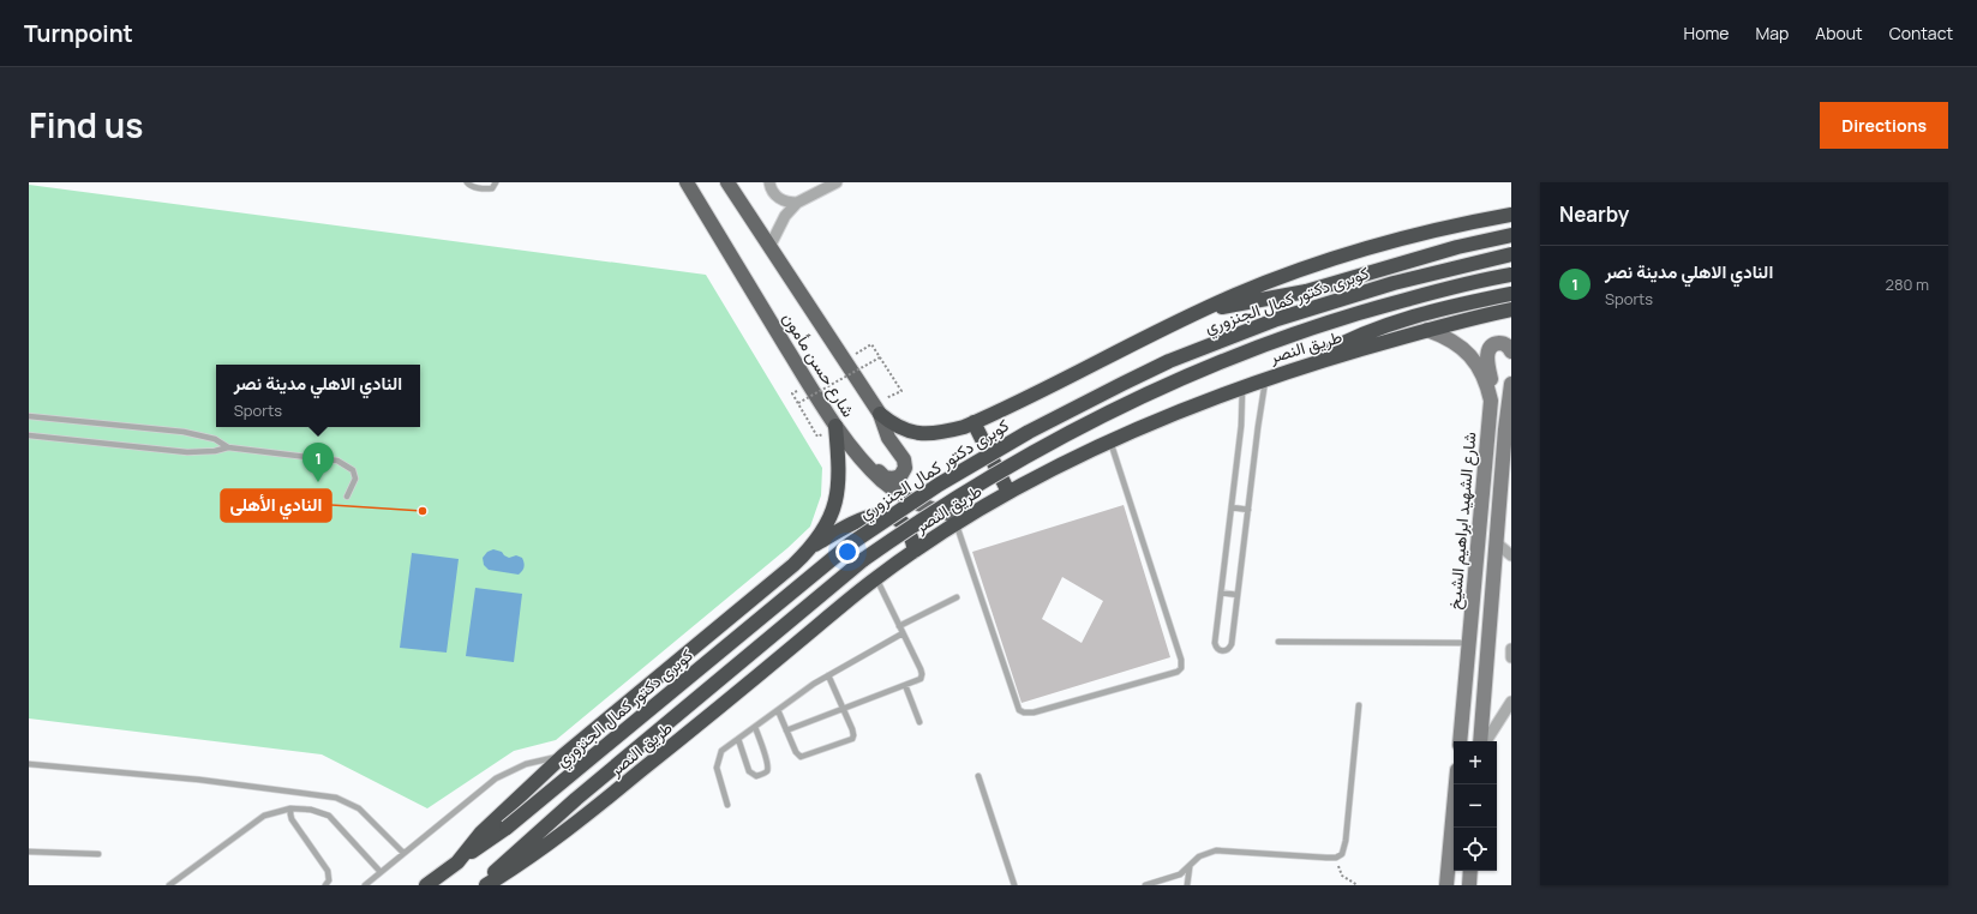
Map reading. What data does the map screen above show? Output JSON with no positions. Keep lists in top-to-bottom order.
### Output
{
  "streets": {
    "highway": ["كوبرى دكتور كمال الجنزوري", "طريق النصر"],
    "main road": ["شارع حسن مأمون"],
    "street": ["شارع الشهيد ابراهيم الشيخ"]
  },
  "crossings": [
    ["طريق النصر", "شارع حسن مأمون"],
    ["طريق النصر", "شارع الشهيد ابراهيم الشيخ"]
  ],
  "places": ["النادي الأهلى"],
  "page": {
    "header": "Turnpoint",
    "nav": [
      "Home",
      "Map",
      "About",
      "Contact"
    ],
    "title": "Find us",
    "buttons": "Directions",
    "heading": "Nearby",
    "list": [
      {
        "mark": "1",
        "name": "النادي الاهلي مدينة نصر",
        "note": "Sports",
        "value": "280 m"
      }
    ],
    "popup": ["النادي الاهلي مدينة نصر", "Sports"],
    "pins": "1",
    "map_buttons": ["+", "−"]
  }
}
